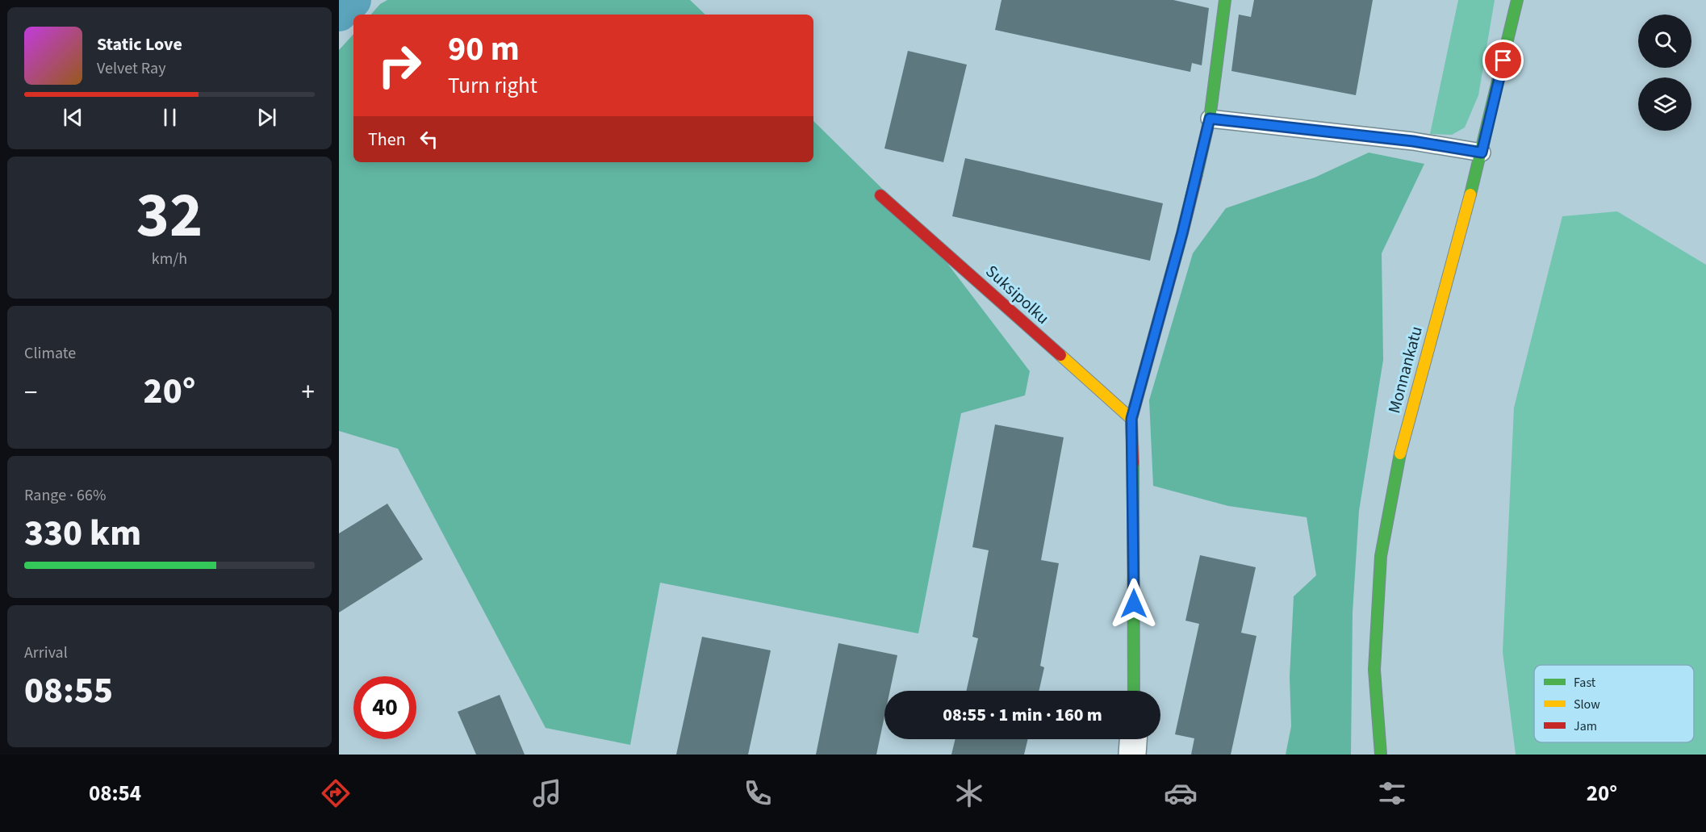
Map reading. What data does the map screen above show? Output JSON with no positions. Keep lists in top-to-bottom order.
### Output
{
  "streets": {
    "street": ["Suksipolku", "Monnankatu"]
  },
  "legend": ["Fast", "Slow", "Jam"],
  "page": {
    "turn": ["90 m", "Turn right"],
    "song": ["Static Love", "Velvet Ray"],
    "then": "Then",
    "tile": [
      ["32", "km/h"],
      "Climate",
      ["Range · 66%", "330 km"],
      ["Arrival", "08:55"]
    ],
    "heat": ["−", "20°", "+"],
    "limit": "40",
    "trip": "08:55 · 1 min · 160 m",
    "tabs": ["08:54", "20°"]
  }
}
